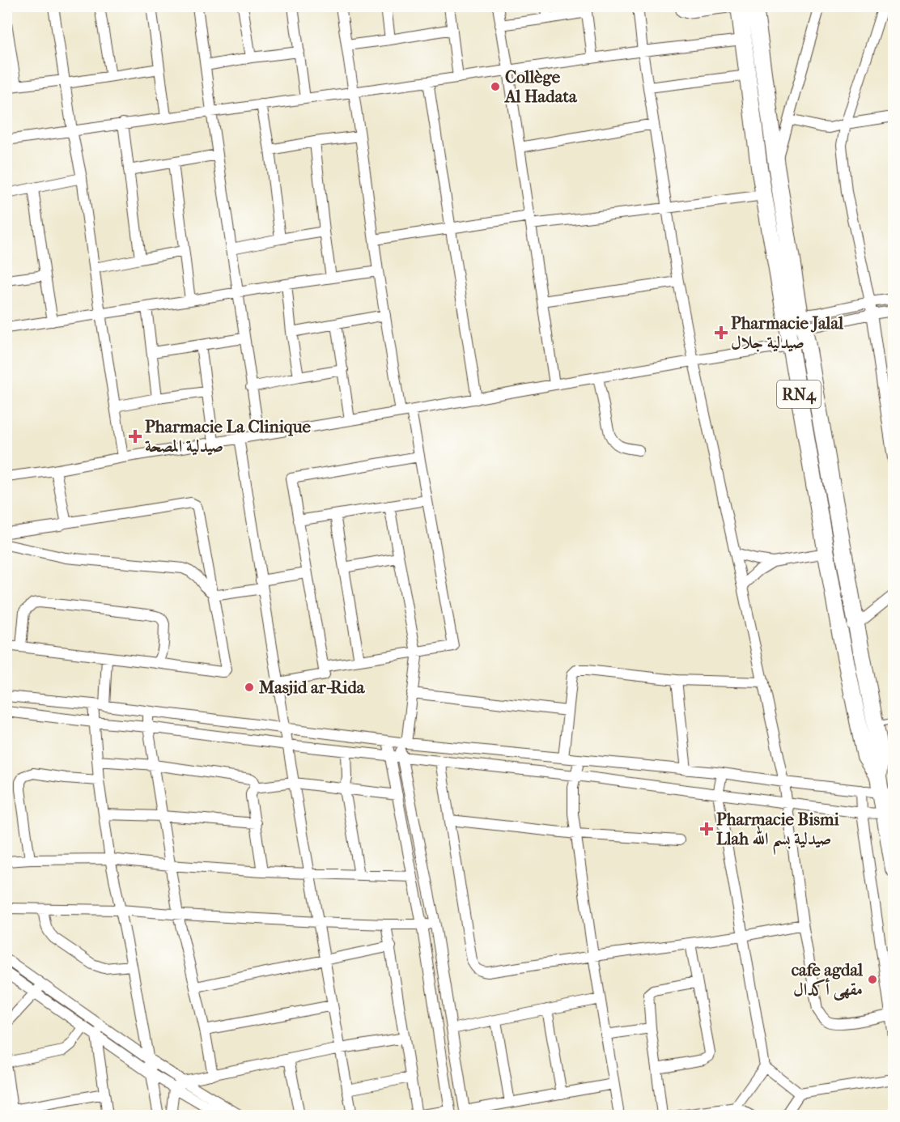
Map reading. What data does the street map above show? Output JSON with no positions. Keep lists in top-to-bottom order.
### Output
{
  "streets": {
    "main road": ["RN4"]
  },
  "places": {
    "other": ["Collège Al Hadata", "Masjid ar-Rida", "cafe agdal مقهى أكدال"],
    "health": ["Pharmacie Jalal صيدلية جلال", "Pharmacie La Clinique صيدلية المصحة", "Pharmacie Bismi Llah صيدلية بسم الله"]
  }
}
